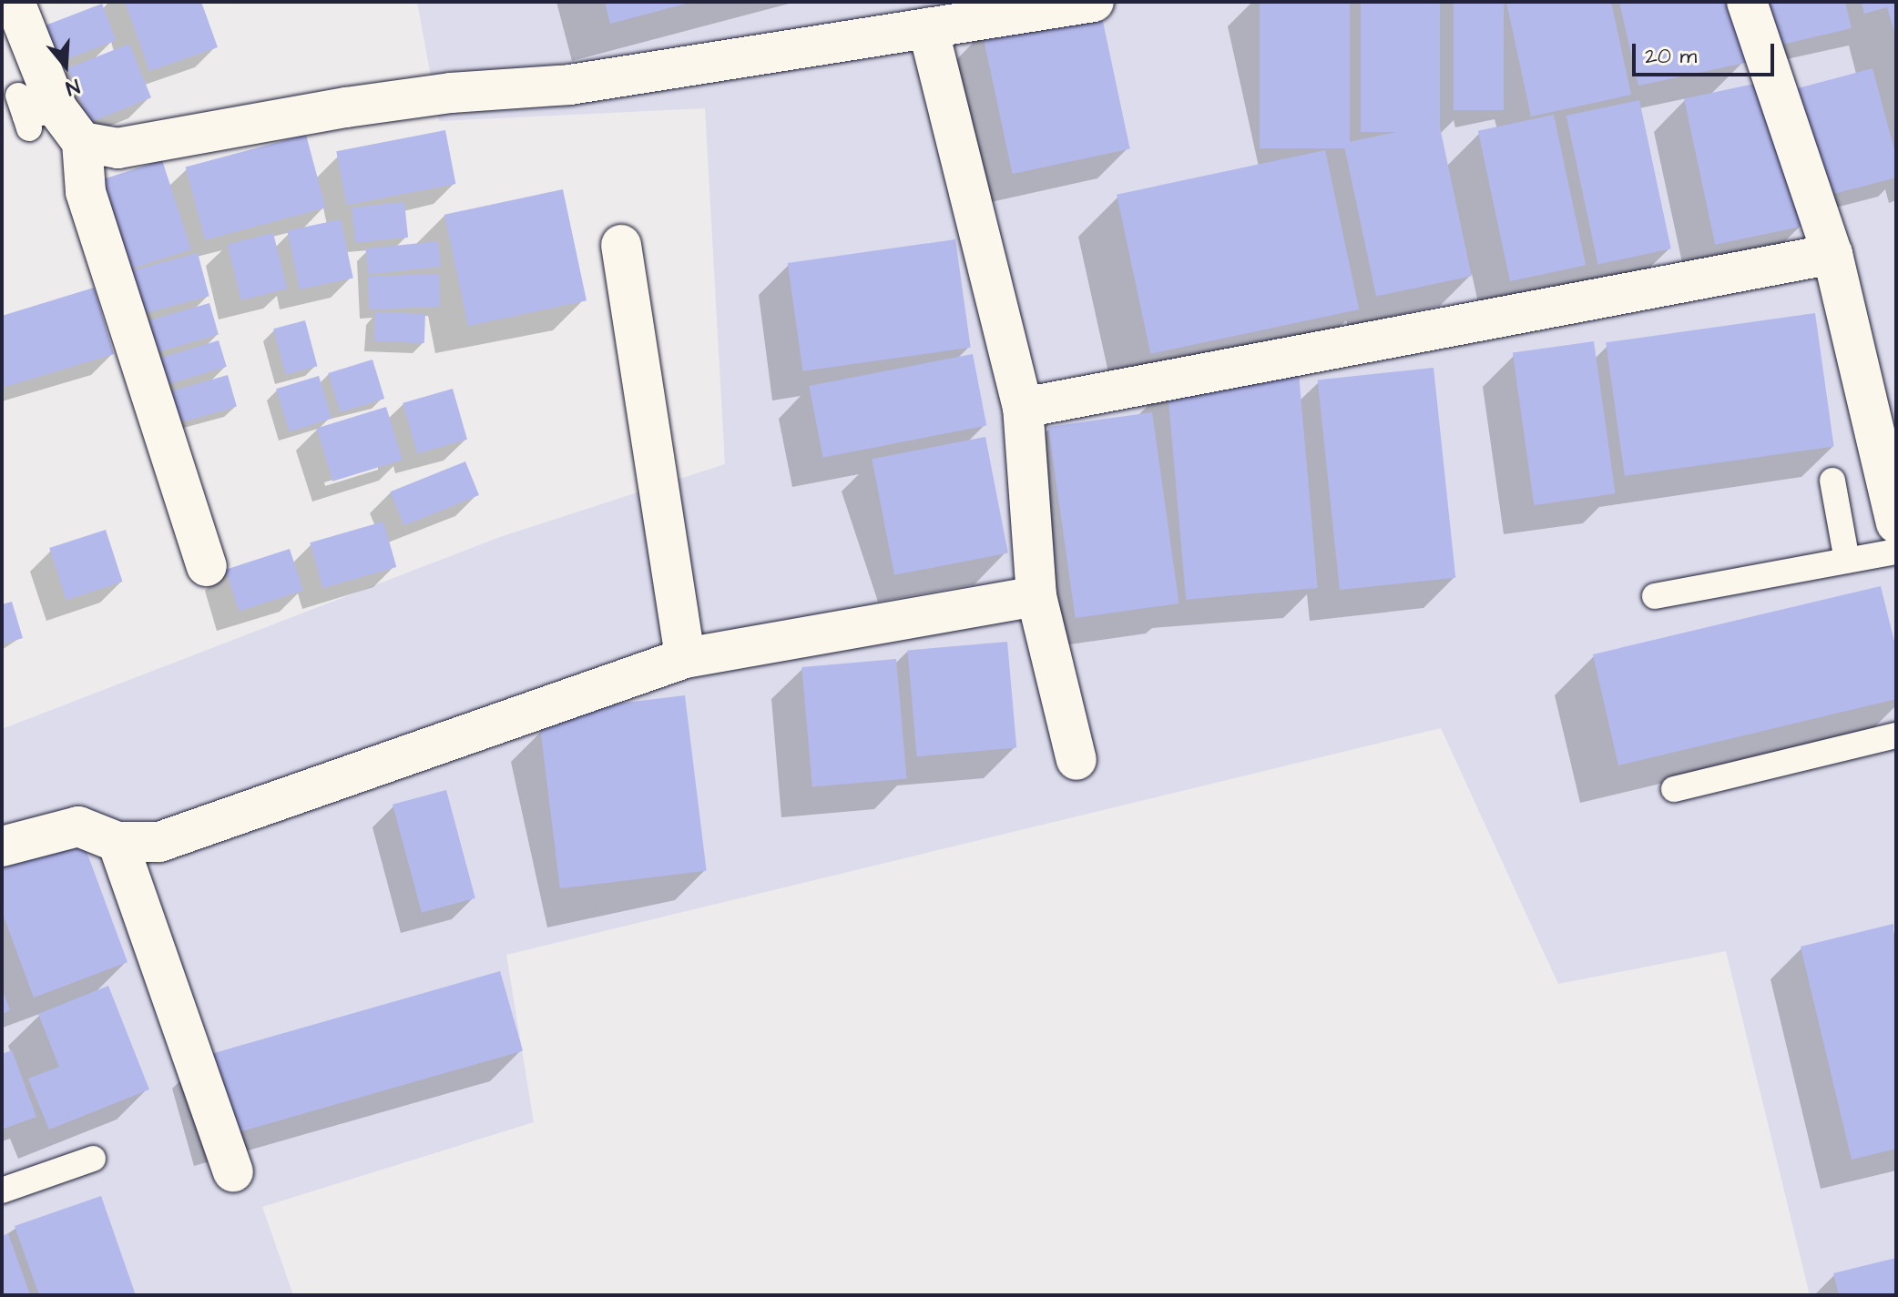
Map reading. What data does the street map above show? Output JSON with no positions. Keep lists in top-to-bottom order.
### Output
{
  "scale_bar": "20 m",
  "north": "bottom"
}
